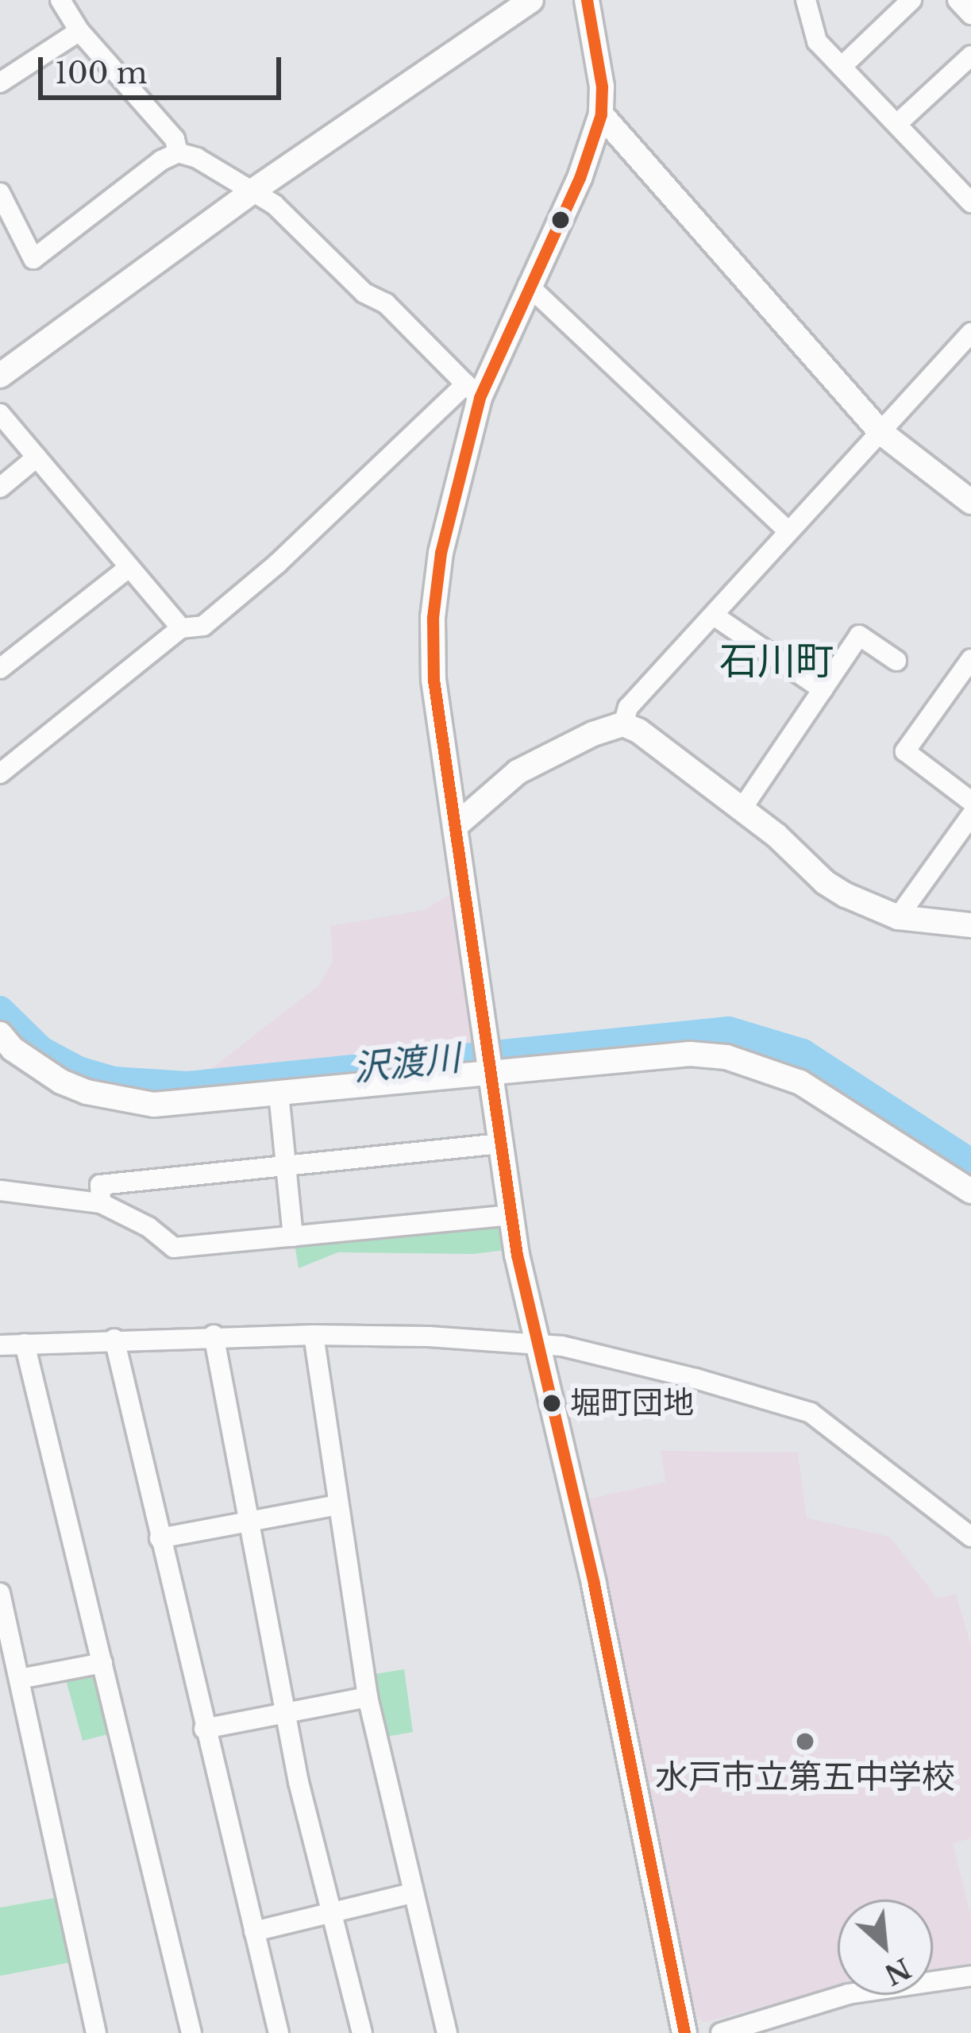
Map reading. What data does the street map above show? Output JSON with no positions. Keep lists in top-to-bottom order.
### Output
{
  "districts": ["石川町"],
  "water": ["沢渡川"],
  "places": ["堀町団地", "水戸市立第五中学校"],
  "scale_bar": "100 m",
  "north": "bottom right"
}
